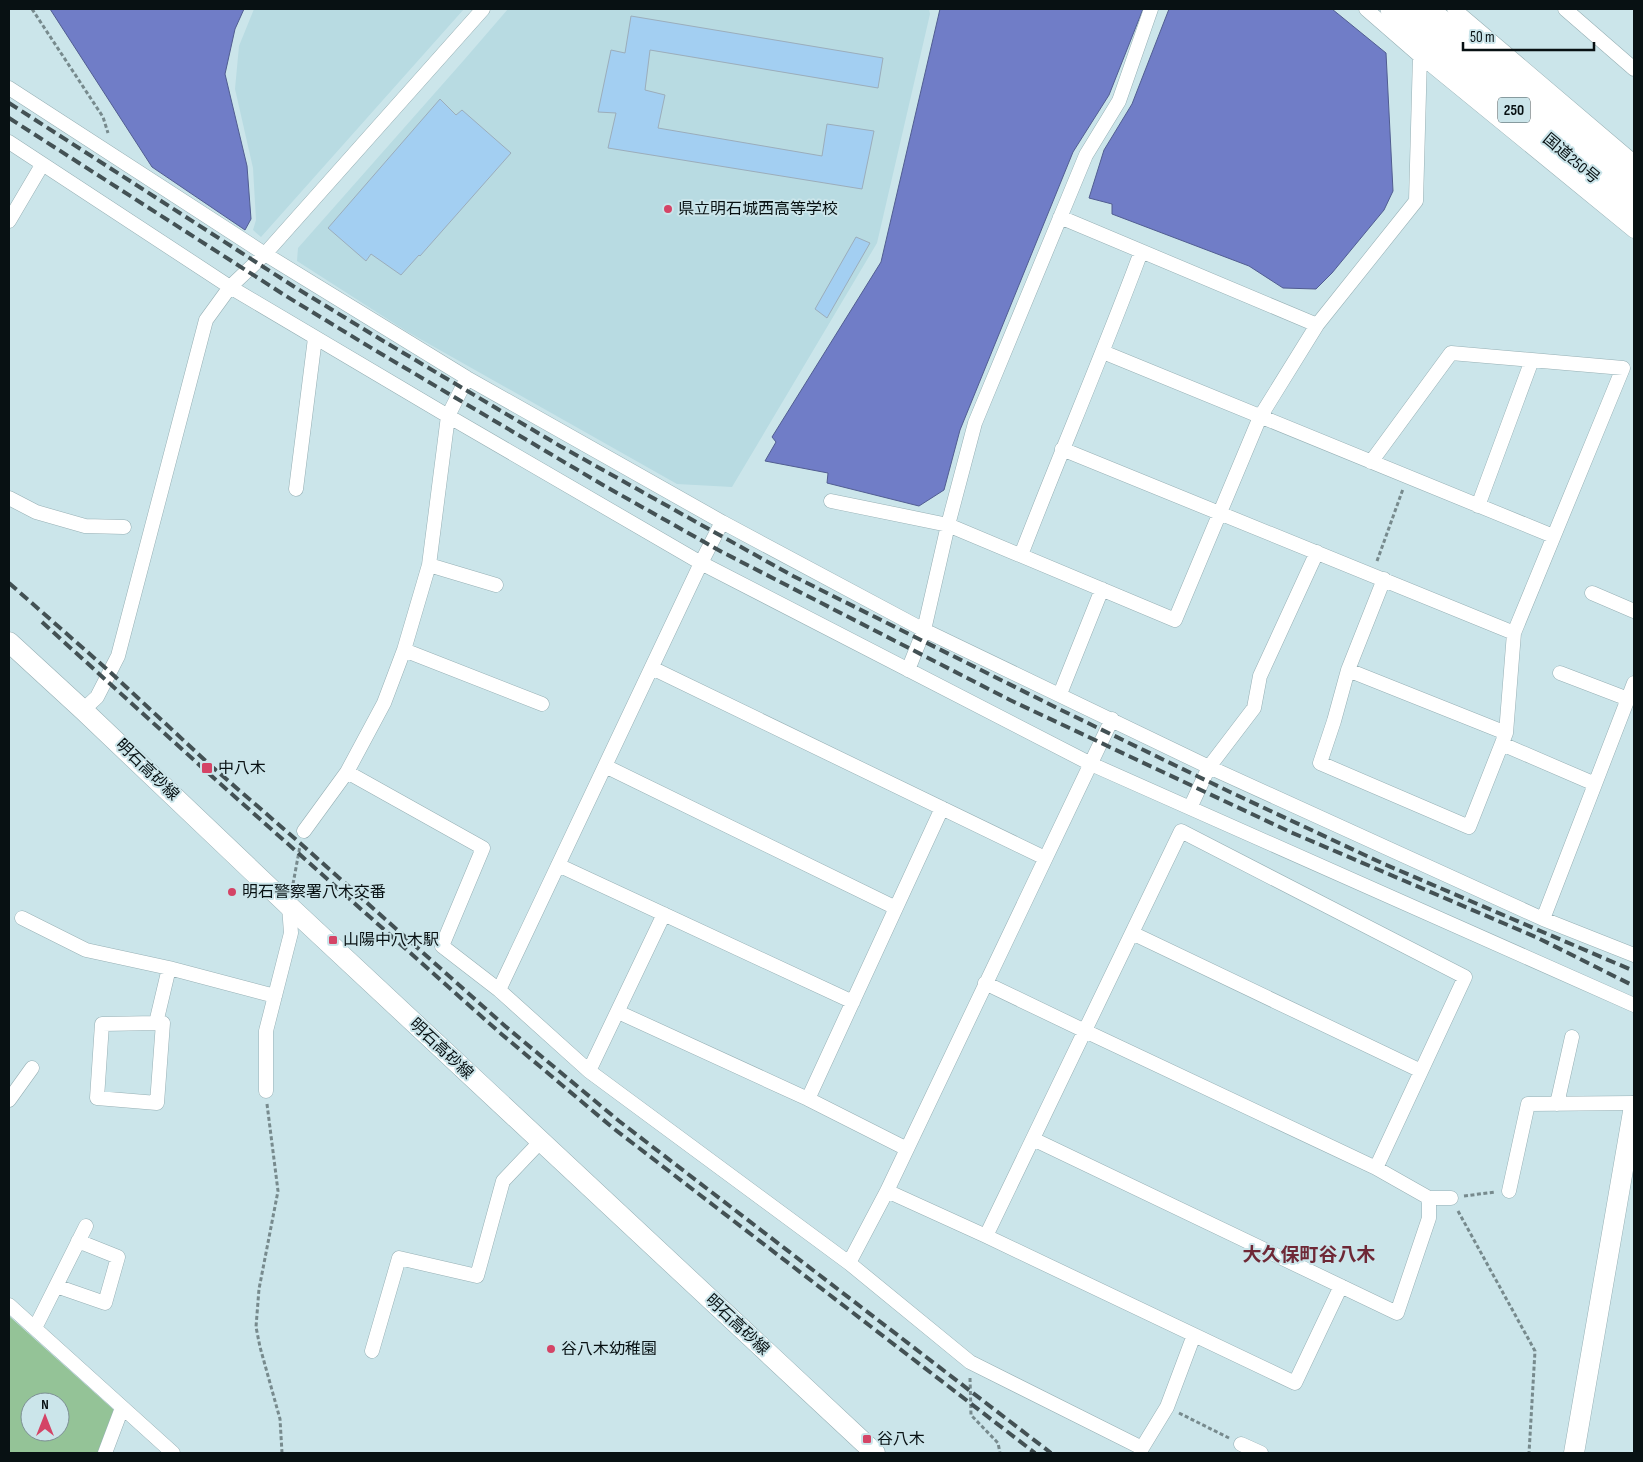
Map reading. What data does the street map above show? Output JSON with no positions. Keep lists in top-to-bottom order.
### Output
{
  "streets": {
    "highway": ["250", "国道250号"],
    "main road": ["明石高砂線"]
  },
  "districts": ["大久保町谷八木"],
  "places": {
    "other": ["県立明石城西高等学校", "明石警察署八木交番", "谷八木幼稚園"],
    "transit": ["中八木", "山陽中八木駅", "谷八木"]
  },
  "scale_bar": "50 m",
  "north": "top"
}
